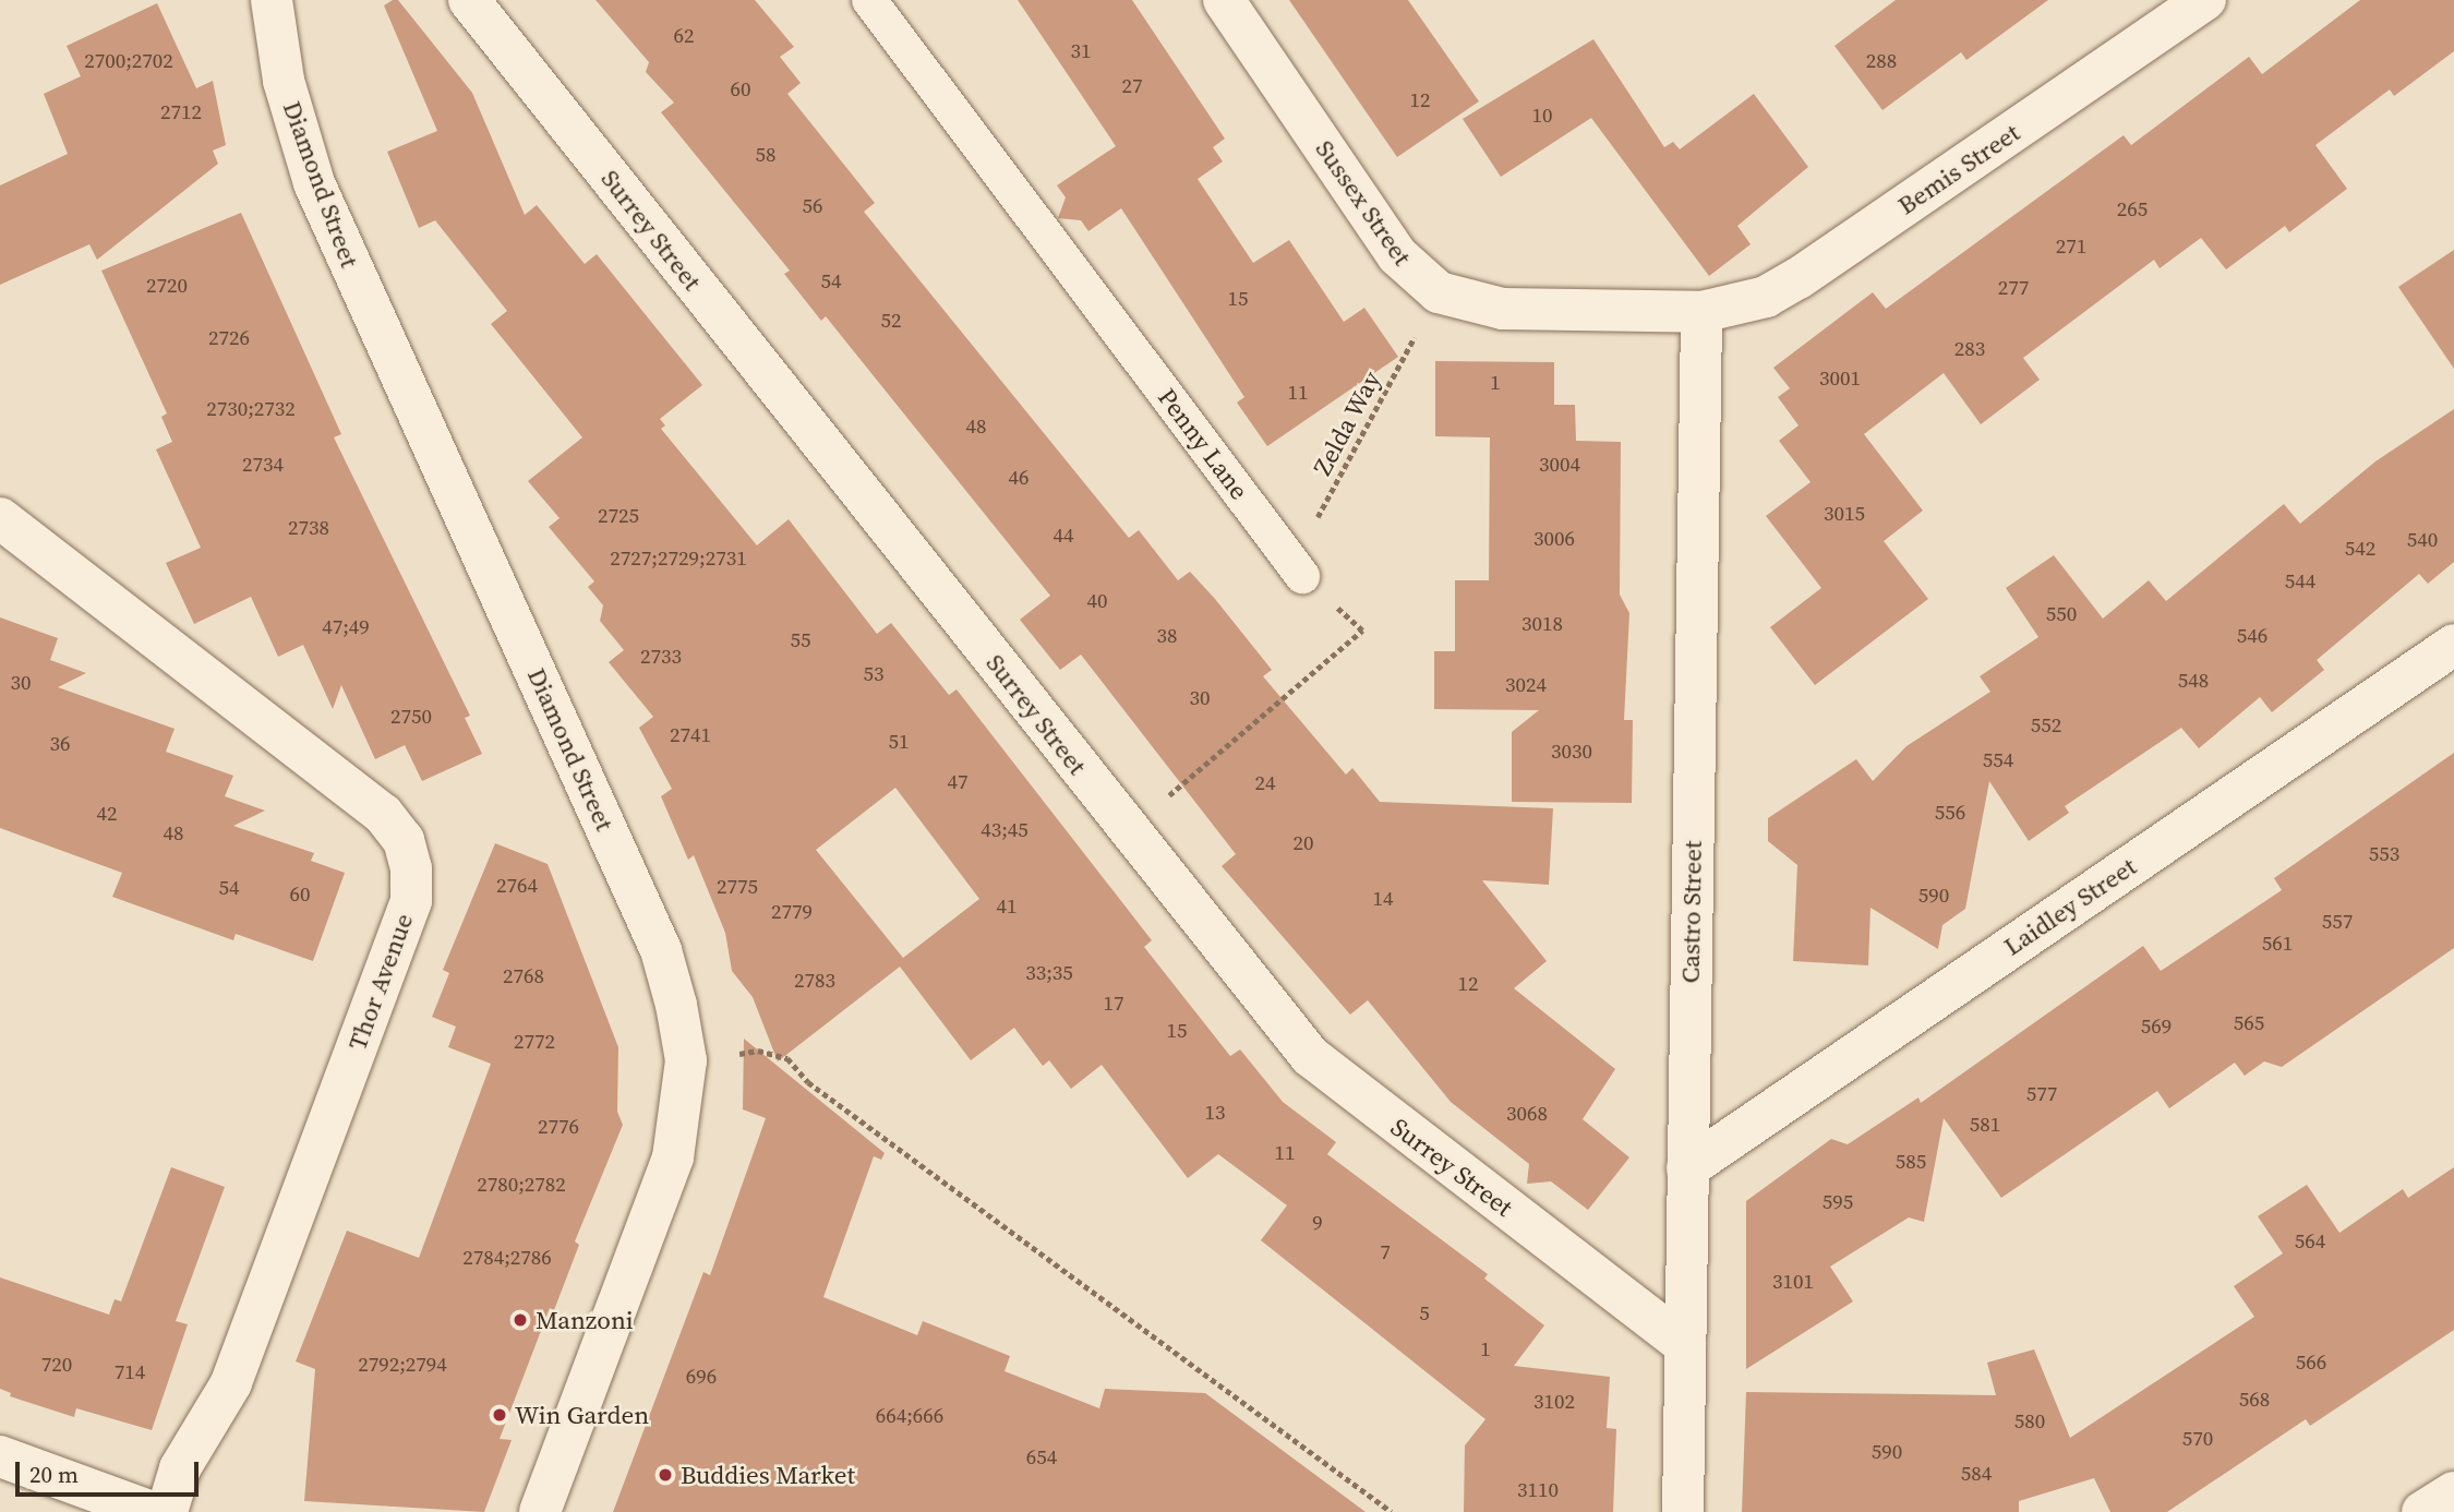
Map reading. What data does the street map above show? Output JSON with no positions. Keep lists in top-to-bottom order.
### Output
{
  "streets": {
    "street": [
      "Bemis Street",
      "Diamond Street",
      "Sussex Street",
      "Surrey Street",
      "Laidley Street",
      "Castro Street",
      "Thor Avenue"
    ],
    "lane": ["Penny Lane"],
    "path": ["Zelda Way"]
  },
  "crossings": [
    ["Bemis Street", "Sussex Street"],
    ["Bemis Street", "Castro Street"],
    ["Sussex Street", "Zelda Way"],
    ["Sussex Street", "Castro Street"],
    ["Surrey Street", "Castro Street"],
    ["Zelda Way", "Penny Lane"],
    ["Laidley Street", "Castro Street"]
  ],
  "places": ["Manzoni", "Win Garden", "Buddies Market"],
  "house_numbers": [
    "62",
    "31",
    "2700;2702",
    "288",
    "27",
    "60",
    "12",
    "2712",
    "10",
    "58",
    "56",
    "265",
    "271",
    "54",
    "2720",
    "277",
    "15",
    "52",
    "2726",
    "283",
    "3001",
    "1",
    "11",
    "2730;2732",
    "48",
    "2734",
    "3004",
    "46",
    "3015",
    "2725",
    "2738",
    "44",
    "3006",
    "540",
    "542",
    "2727;2729;2731",
    "544",
    "40",
    "550",
    "3018",
    "47;49",
    "38",
    "546",
    "55",
    "2733",
    "53",
    "548",
    "30",
    "3024",
    "30",
    "2750",
    "552",
    "2741",
    "51",
    "36",
    "3030",
    "554",
    "47",
    "24",
    "556",
    "42",
    "43;45",
    "48",
    "20",
    "553",
    "2764",
    "2775",
    "54",
    "60",
    "590",
    "14",
    "41",
    "2779",
    "557",
    "561",
    "33;35",
    "2768",
    "2783",
    "12",
    "17",
    "565",
    "569",
    "15",
    "2772",
    "577",
    "13",
    "3068",
    "581",
    "2776",
    "11",
    "585",
    "2780;2782",
    "595",
    "9",
    "564",
    "7",
    "2784;2786",
    "3101",
    "5",
    "1",
    "566",
    "720",
    "2792;2794",
    "714",
    "696",
    "568",
    "3102",
    "664;666",
    "580",
    "570",
    "590",
    "654",
    "584",
    "3110"
  ],
  "scale_bar": "20 m"
}
